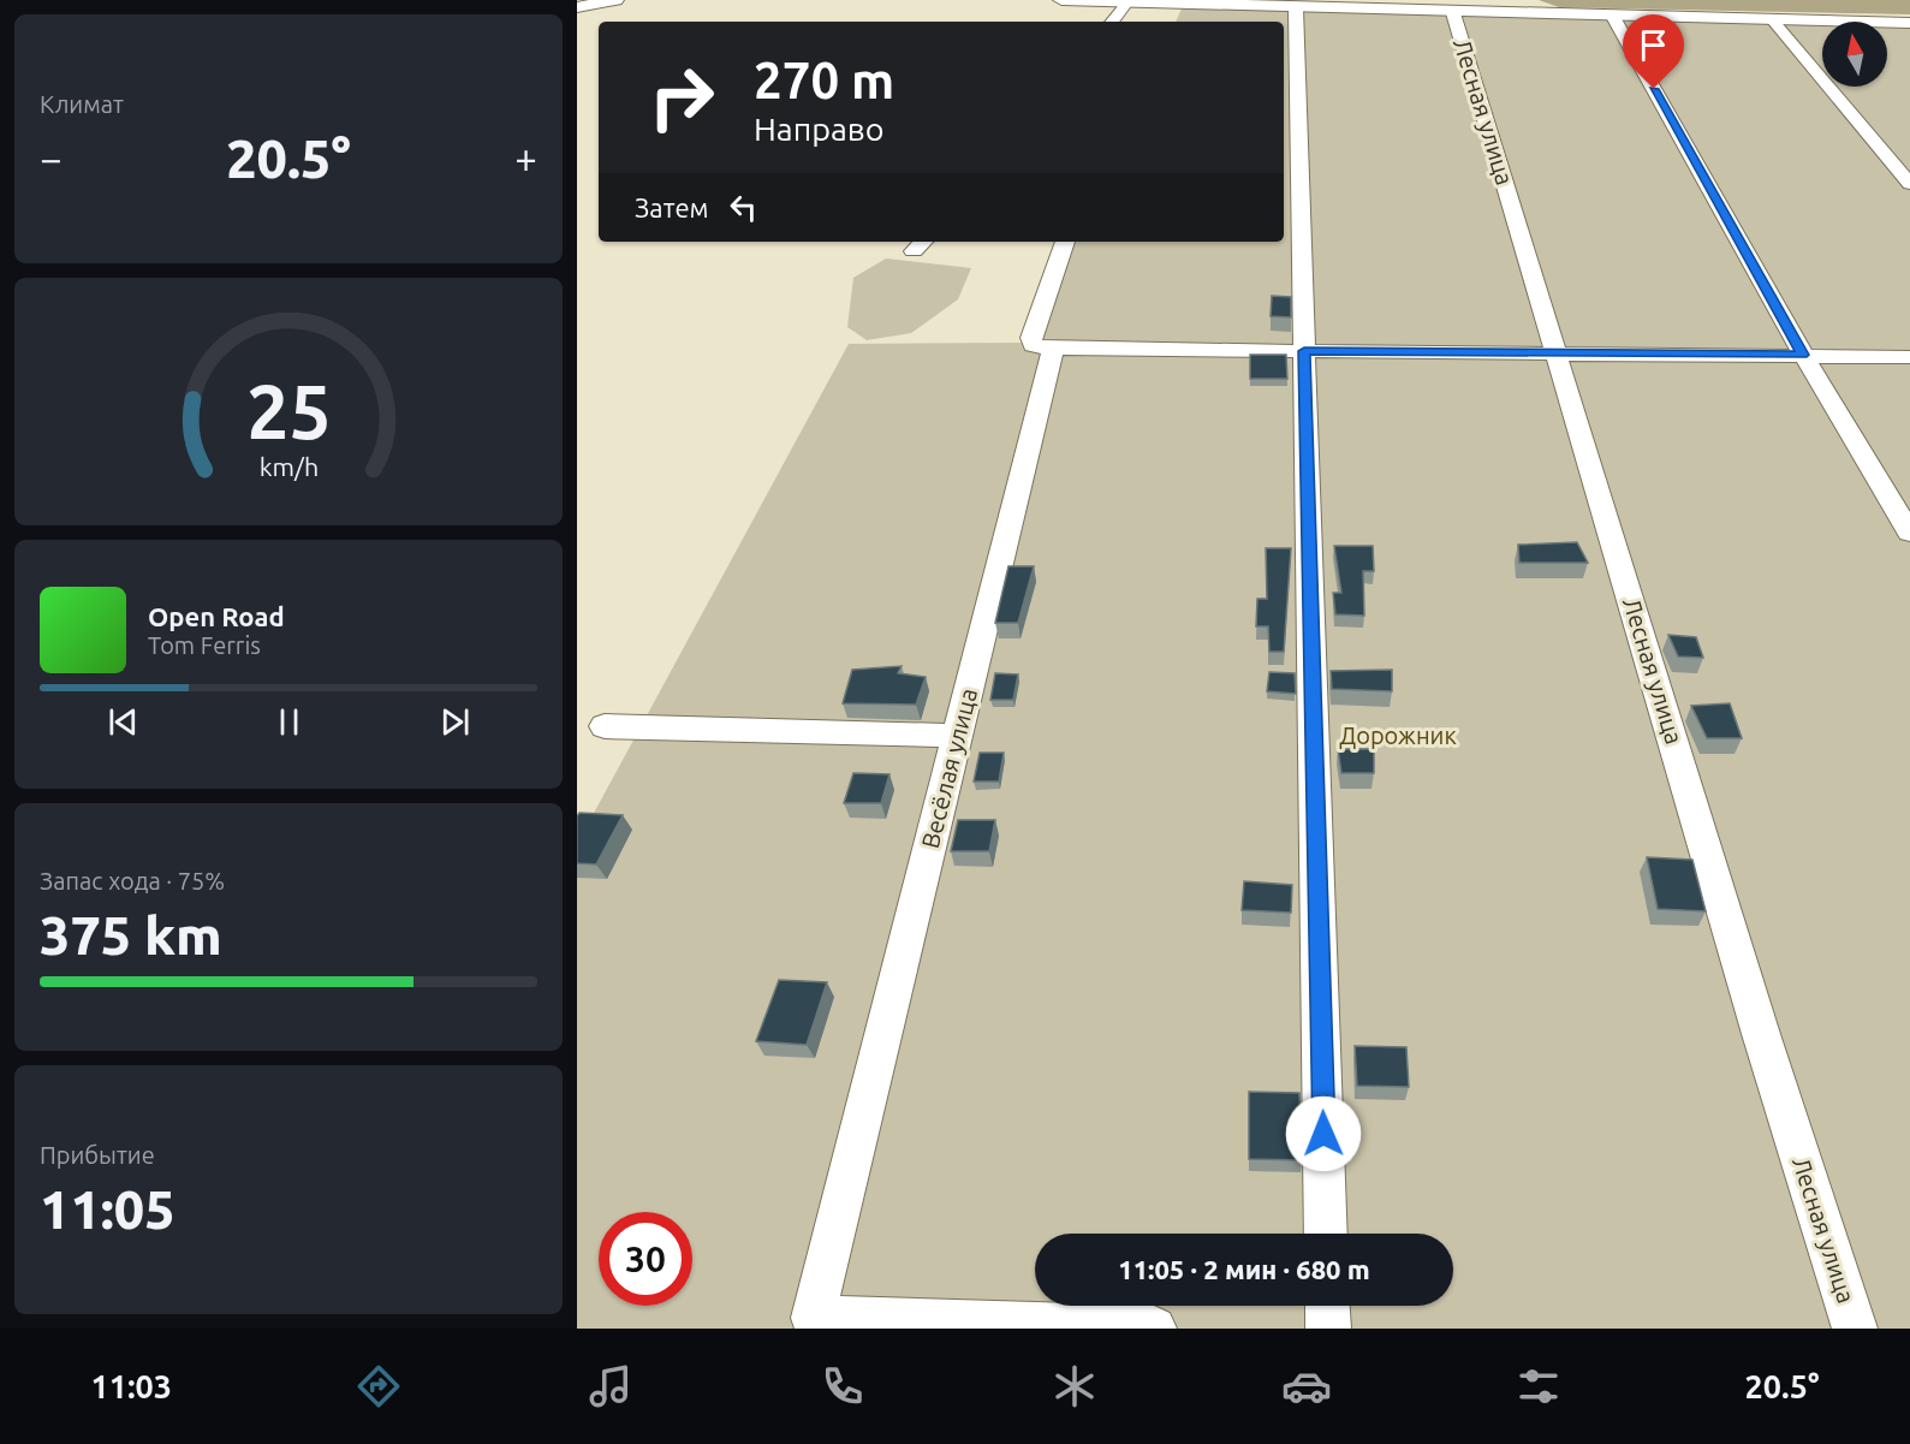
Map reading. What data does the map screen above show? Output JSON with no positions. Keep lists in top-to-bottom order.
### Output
{
  "streets": {
    "street": ["Лесная улица", "Весёлая улица"]
  },
  "parks": ["Дорожник"],
  "north": "top",
  "page": {
    "tile": [
      "Климат",
      ["Запас хода · 75%", "375 km"],
      ["Прибытие", "11:05"]
    ],
    "turn": ["270 m", "Направо"],
    "heat": ["−", "20.5°", "+"],
    "then": "Затем",
    "song": ["Open Road", "Tom Ferris"],
    "limit": "30",
    "trip": "11:05 · 2 мин · 680 m",
    "tabs": ["11:03", "20.5°"],
    "gauge": ["25", "km/h"]
  }
}
